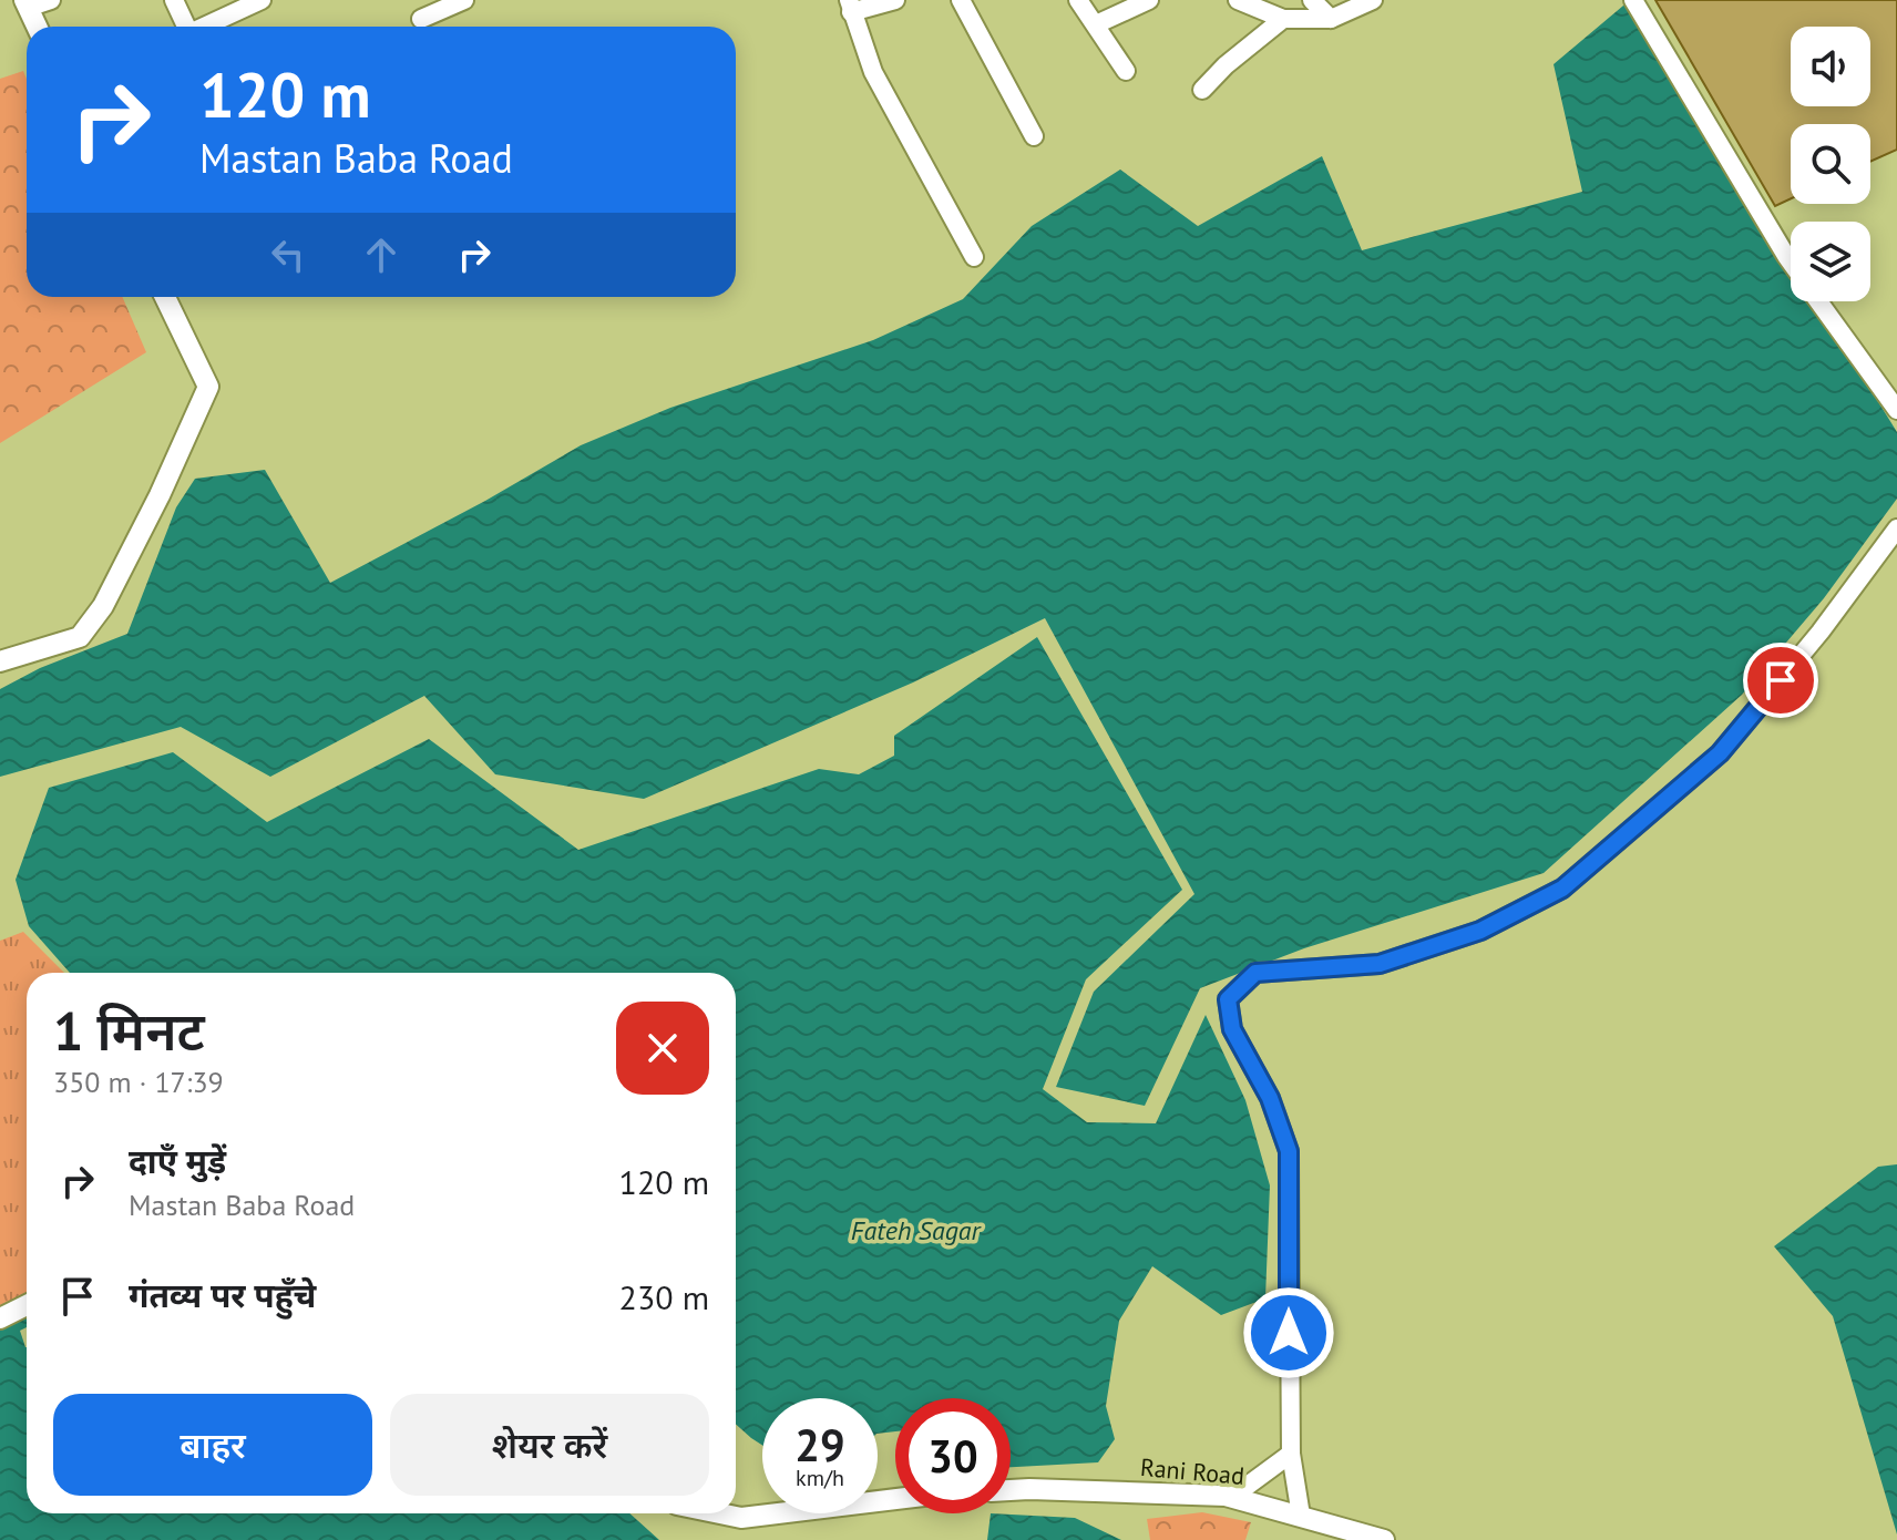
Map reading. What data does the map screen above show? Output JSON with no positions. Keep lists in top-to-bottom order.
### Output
{
  "streets": {
    "street": ["Rani Road"]
  },
  "water": ["Fateh Sagar"],
  "page": {
    "turn": ["120 m", "Mastan Baba Road"],
    "heading": ["1 मिनट", "350 m · 17:39"],
    "list": [
      {
        "name": "दाएँ मुड़ें",
        "note": "Mastan Baba Road",
        "value": "120 m"
      },
      {
        "name": "गंतव्य पर पहुँचे",
        "value": "230 m"
      }
    ],
    "buttons": ["बाहर", "शेयर करें"],
    "speed": "29 km/h",
    "limit": "30"
  }
}
